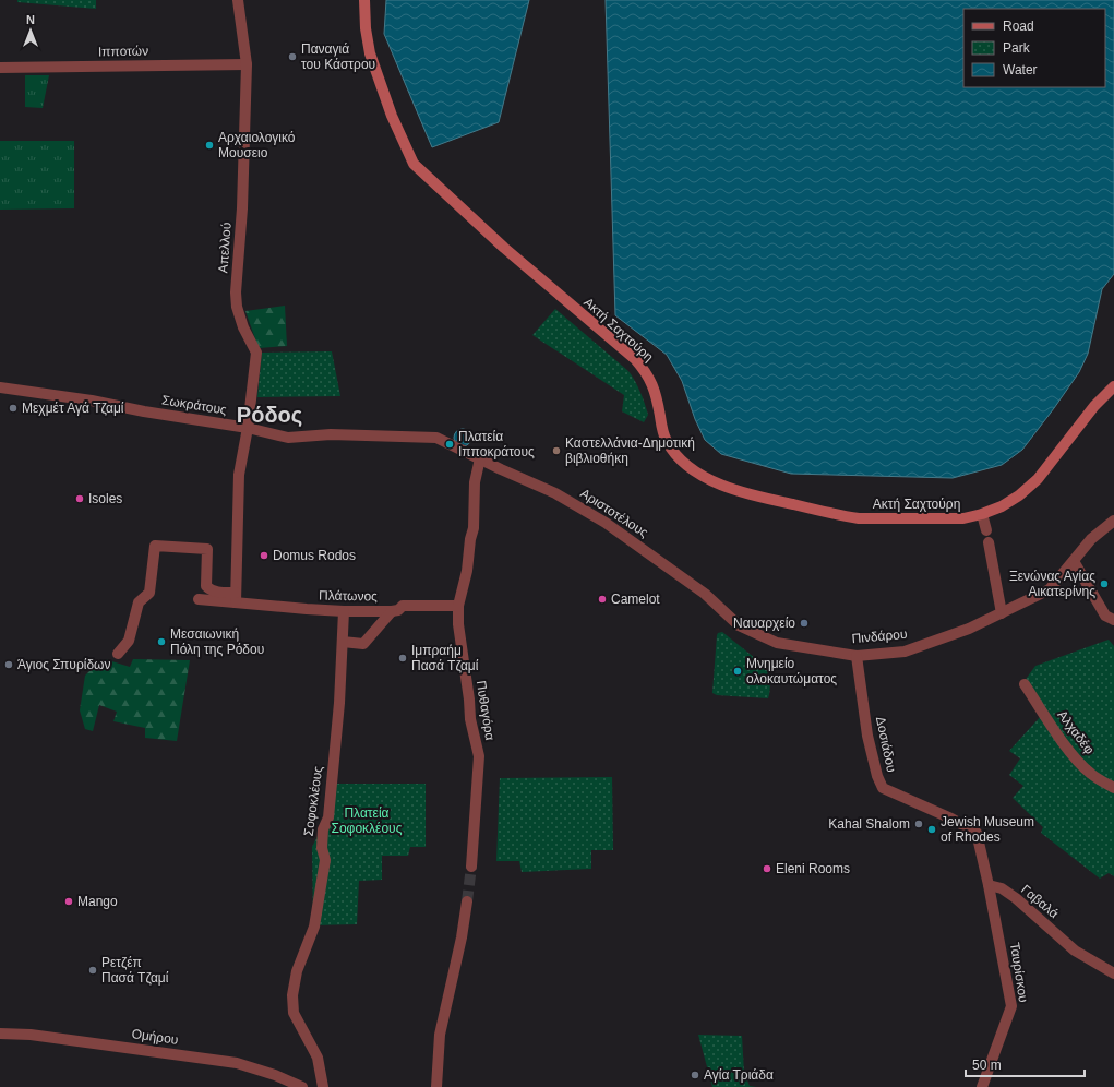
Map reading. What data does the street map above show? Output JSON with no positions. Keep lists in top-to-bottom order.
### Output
{
  "streets": {
    "main road": ["Ακτή Σαχτούρη"],
    "street": [
      "Ιπποτών",
      "Απελλού",
      "Σωκράτους",
      "Αριστοτέλους",
      "Πλάτωνος",
      "Πινδάρου",
      "Πυθαγόρα",
      "Αλχαδέφ",
      "Δοσιάδου",
      "Σοφοκλέους",
      "Γαβαλά",
      "Ταυρίσκου",
      "Ομήρου"
    ]
  },
  "crossings": [
    ["Ιπποτών", "Απελλού"],
    ["Απελλού", "Σωκράτους"],
    ["Σωκράτους", "Αριστοτέλους"],
    ["Σωκράτους", "Πυθαγόρα"],
    ["Αριστοτέλους", "Πινδάρου"],
    ["Αριστοτέλους", "Πυθαγόρα"],
    ["Πλάτωνος", "Πυθαγόρα"],
    ["Πλάτωνος", "Σοφοκλέους"],
    ["Πινδάρου", "Δοσιάδου"],
    ["Δοσιάδου", "Γαβαλά"],
    ["Δοσιάδου", "Ταυρίσκου"],
    ["Γαβαλά", "Ταυρίσκου"]
  ],
  "districts": ["Ρόδος"],
  "parks": ["Πλατεία Σοφοκλέους"],
  "places": [
    "Παναγιά του Κάστρου",
    "Αρχαιολογικό Μουσειο",
    "Μεχμέτ Αγά Τζαμί",
    "Πλατεία Ιπποκράτους",
    "Καστελλάνια-Δημοτική βιβλιοθήκη",
    "Isoles",
    "Domus Rodos",
    "Ξενώνας Αγίας Αικατερίνης",
    "Camelot",
    "Ναυαρχείο",
    "Μεσαιωνική Πόλη της Ρόδου",
    "Ιμπραήμ Πασά Τζαμί",
    "Άγιος Σπυρίδων",
    "Μνημείο ολοκαυτώματος",
    "Kahal Shalom",
    "Jewish Museum of Rhodes",
    "Eleni Rooms",
    "Mango",
    "Ρετζέπ Πασά Τζαμί",
    "Αγία Τριάδα"
  ],
  "legend": ["Road", "Park", "Water"],
  "scale_bar": "50 m",
  "north": "top"
}
